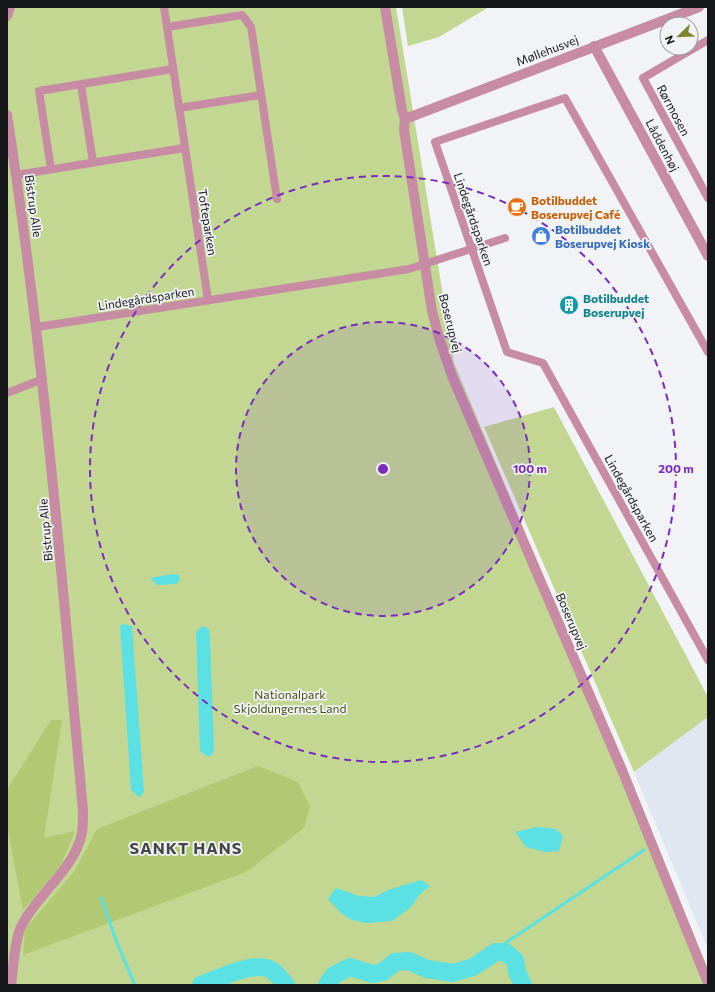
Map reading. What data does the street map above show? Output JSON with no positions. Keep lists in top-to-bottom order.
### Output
{
  "streets": {
    "street": [
      "Møllehusvej",
      "Rørmosen",
      "Låddenhøj",
      "Bistrup Alle",
      "Lindegårdsparken",
      "Tofteparken",
      "Boserupvej"
    ]
  },
  "crossings": [
    ["Møllehusvej", "Låddenhøj"],
    ["Møllehusvej", "Boserupvej"],
    ["Bistrup Alle", "Lindegårdsparken"],
    ["Lindegårdsparken", "Tofteparken"],
    ["Lindegårdsparken", "Boserupvej"]
  ],
  "districts": ["SANKT HANS"],
  "parks": ["Nationalpark Skjoldungernes Land"],
  "places": {
    "cafe": ["Botilbuddet Boserupvej Café"],
    "shop": ["Botilbuddet Boserupvej Kiosk"],
    "building": ["Botilbuddet Boserupvej"]
  },
  "north": "bottom left",
  "rings": ["100 m", "200 m"]
}
